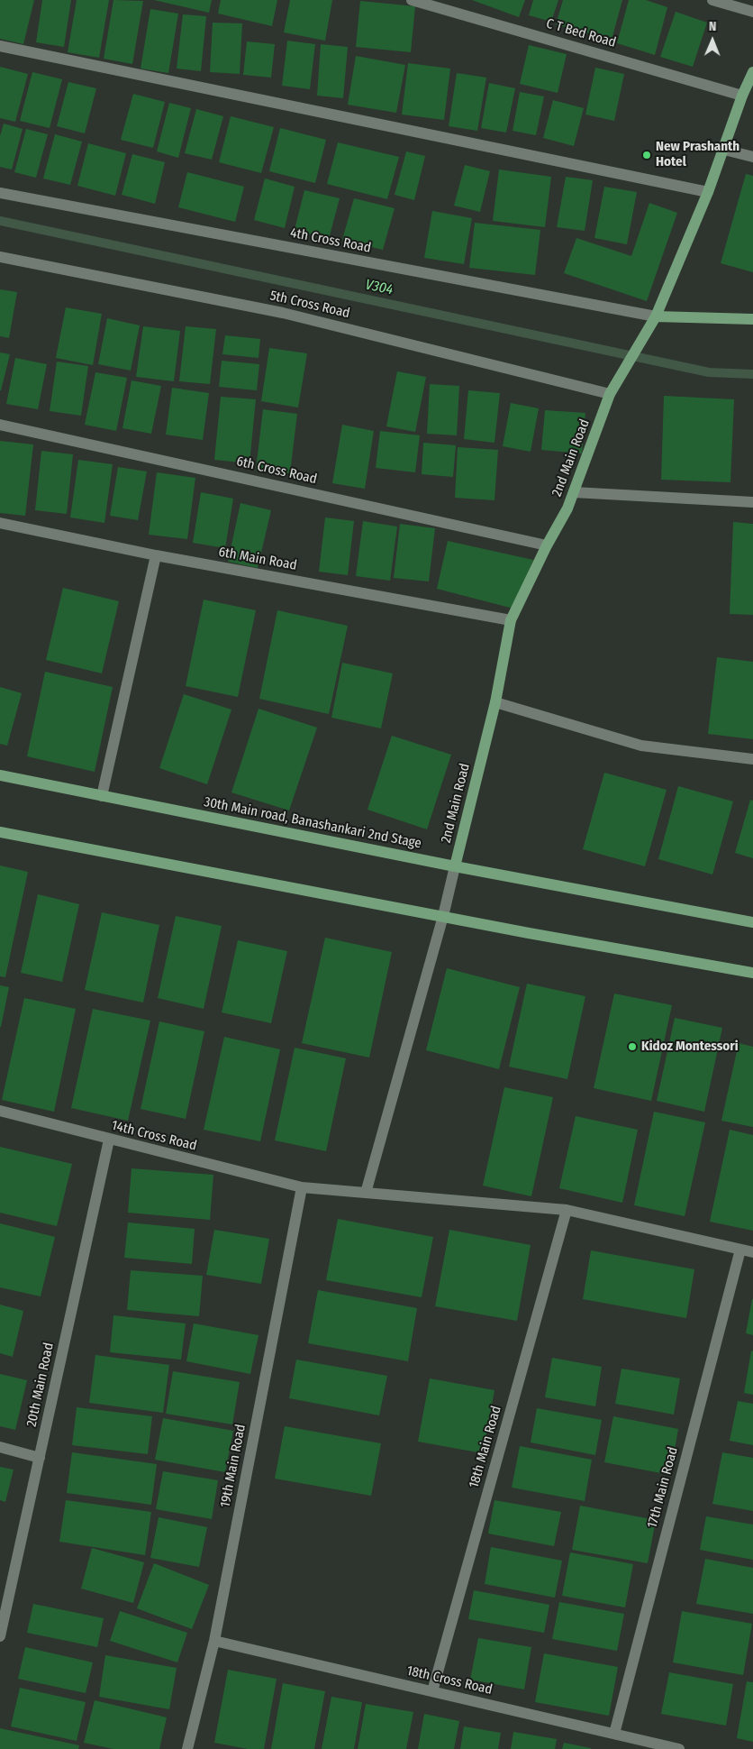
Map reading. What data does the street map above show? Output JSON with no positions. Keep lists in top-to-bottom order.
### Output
{
  "streets": {
    "main road": ["2nd Main Road", "30th Main road, Banashankari 2nd Stage"],
    "street": [
      "C T Bed Road",
      "4th Cross Road",
      "5th Cross Road",
      "6th Cross Road",
      "6th Main Road",
      "14th Cross Road",
      "20th Main Road",
      "18th Main Road",
      "19th Main Road",
      "17th Main Road",
      "18th Cross Road"
    ]
  },
  "crossings": [
    ["C T Bed Road", "2nd Main Road"],
    ["4th Cross Road", "2nd Main Road"],
    ["5th Cross Road", "2nd Main Road"],
    ["2nd Main Road", "6th Cross Road"],
    ["2nd Main Road", "6th Main Road"],
    ["2nd Main Road", "30th Main road, Banashankari 2nd Stage"],
    ["14th Cross Road", "20th Main Road"],
    ["14th Cross Road", "18th Main Road"],
    ["14th Cross Road", "19th Main Road"],
    ["14th Cross Road", "17th Main Road"],
    ["18th Main Road", "18th Cross Road"],
    ["19th Main Road", "18th Cross Road"],
    ["17th Main Road", "18th Cross Road"]
  ],
  "water": ["V304"],
  "places": ["New Prashanth Hotel", "Kidoz Montessori"],
  "north": "top"
}
